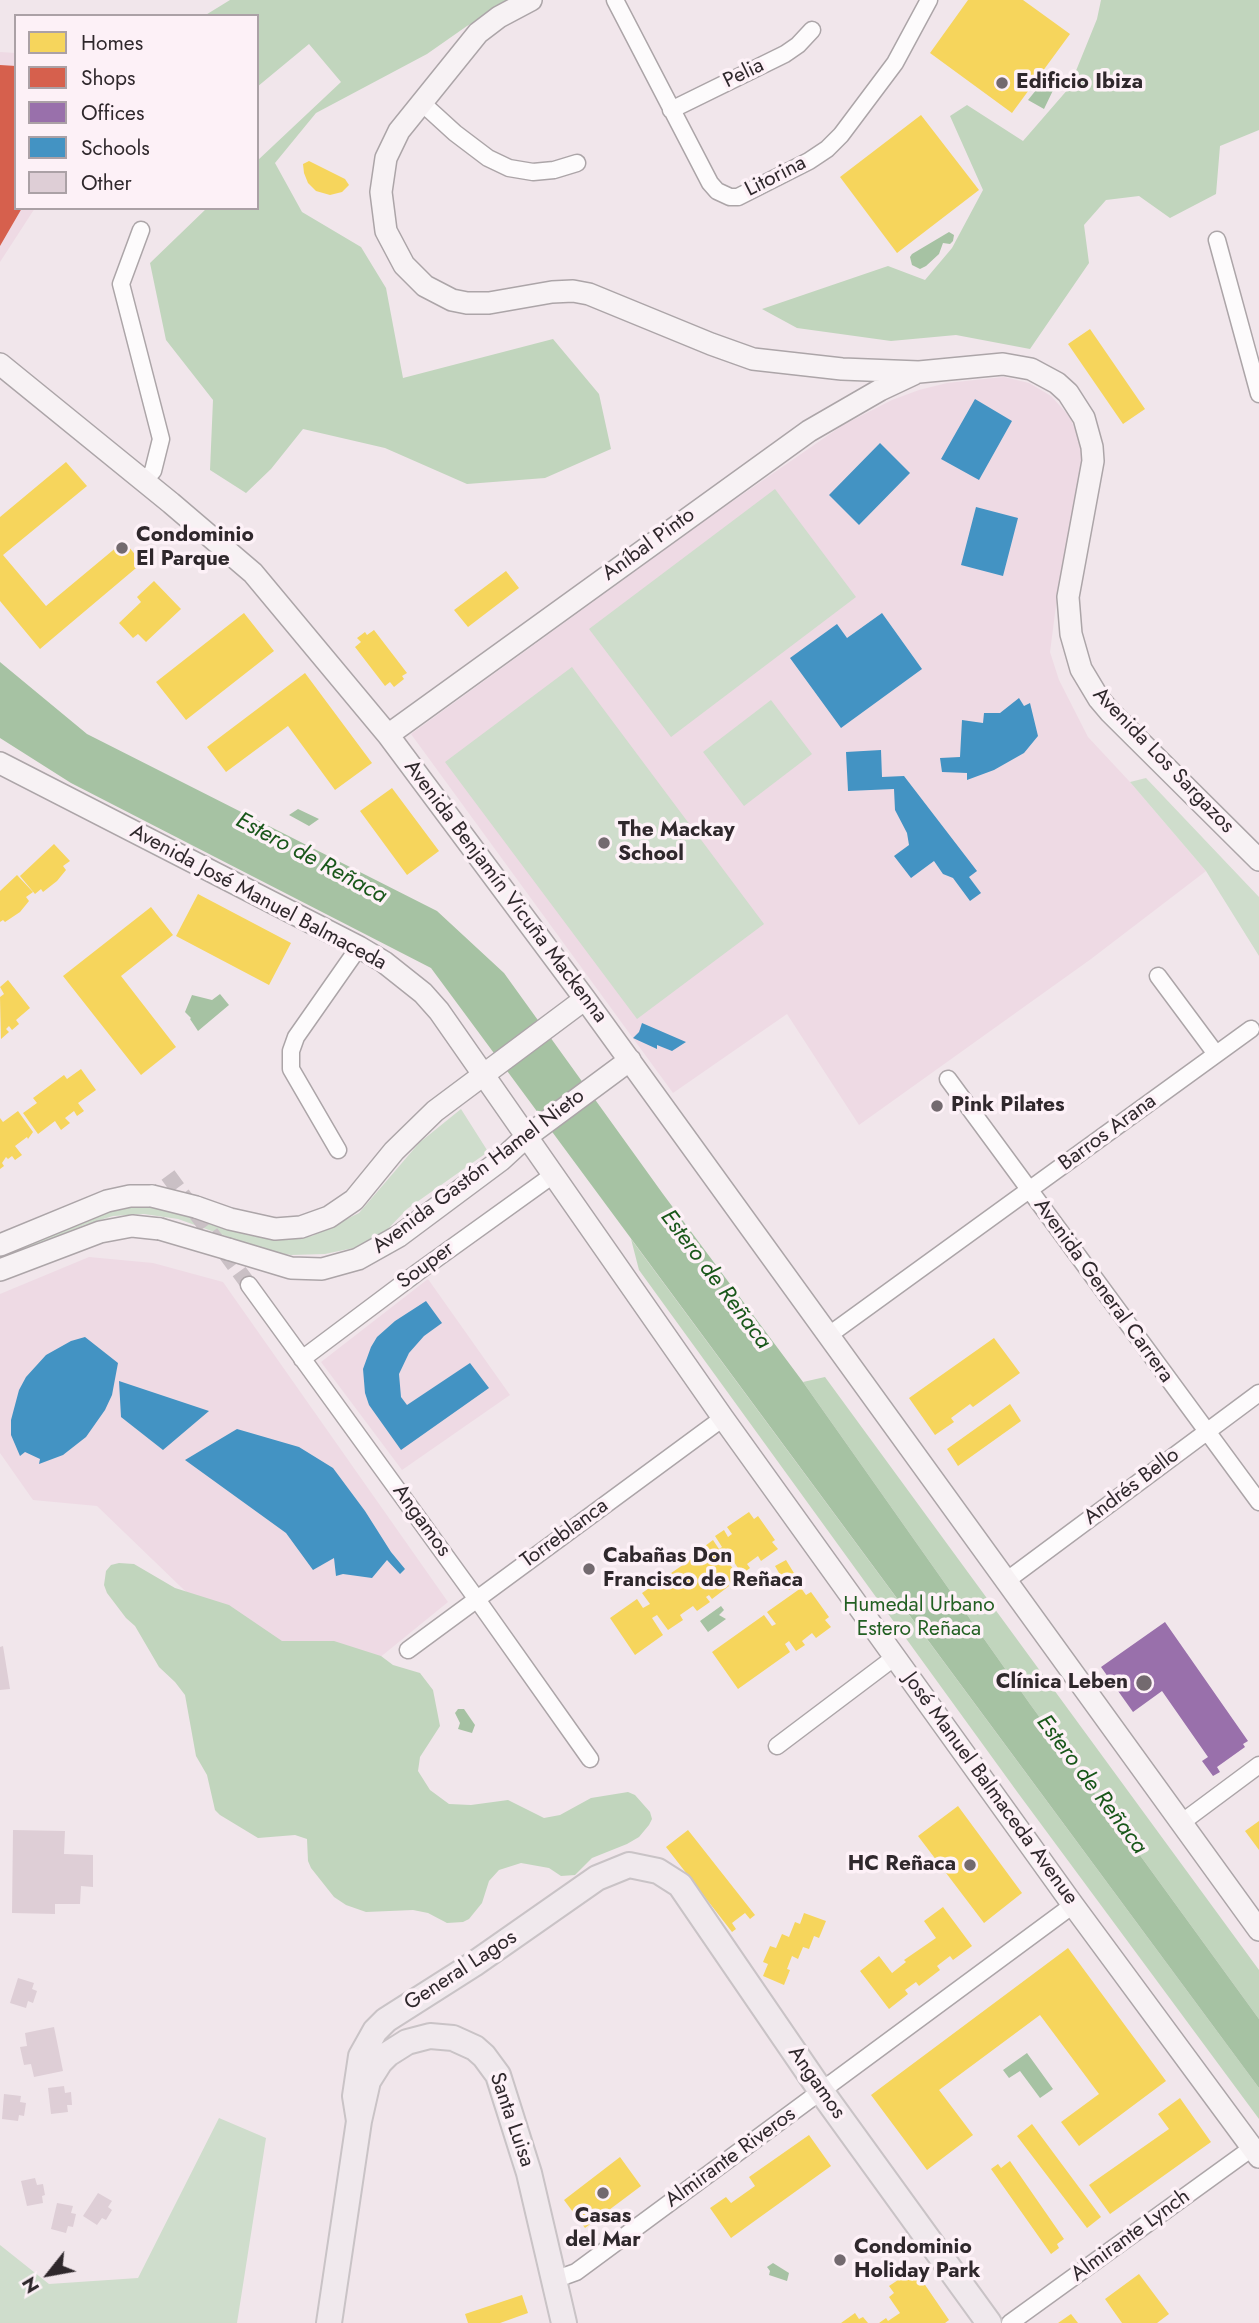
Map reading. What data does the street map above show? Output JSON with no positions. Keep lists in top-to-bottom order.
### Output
{
  "streets": {
    "main road": [
      "Aníbal Pinto",
      "Avenida Los Sargazos",
      "Avenida Benjamín Vicuña Mackenna",
      "Avenida José Manuel Balmaceda",
      "Avenida Gastón Hamel Nieto",
      "Angamos",
      "José Manuel Balmaceda Avenue",
      "General Lagos",
      "Santa Luisa"
    ],
    "street": [
      "Pelia",
      "Litorina",
      "Barros Arana",
      "Souper",
      "Avenida General Carrera",
      "Andrés Bello",
      "Torreblanca",
      "Almirante Riveros",
      "Almirante Lynch"
    ]
  },
  "crossings": [
    ["Pelia", "Litorina"],
    ["Aníbal Pinto", "Avenida Los Sargazos"],
    ["Aníbal Pinto", "Avenida Benjamín Vicuña Mackenna"],
    ["Avenida Benjamín Vicuña Mackenna", "Barros Arana"],
    ["Avenida Benjamín Vicuña Mackenna", "Avenida Gastón Hamel Nieto"],
    ["Avenida Benjamín Vicuña Mackenna", "Andrés Bello"],
    ["Avenida José Manuel Balmaceda", "Avenida Gastón Hamel Nieto"],
    ["Avenida José Manuel Balmaceda", "Souper"],
    ["Avenida José Manuel Balmaceda", "Torreblanca"],
    ["Avenida José Manuel Balmaceda", "José Manuel Balmaceda Avenue"],
    ["Barros Arana", "Avenida General Carrera"],
    ["Souper", "Angamos"],
    ["Avenida General Carrera", "Andrés Bello"],
    ["Angamos", "Torreblanca"],
    ["Angamos", "General Lagos"],
    ["Angamos", "Almirante Riveros"],
    ["Torreblanca", "José Manuel Balmaceda Avenue"],
    ["José Manuel Balmaceda Avenue", "Almirante Riveros"],
    ["José Manuel Balmaceda Avenue", "Almirante Lynch"],
    ["General Lagos", "Santa Luisa"],
    ["Santa Luisa", "Almirante Riveros"]
  ],
  "water": ["Estero de Reñaca"],
  "parks": ["Humedal Urbano Estero Reñaca"],
  "places": [
    "Edificio Ibiza",
    "Condominio El Parque",
    "The Mackay School",
    "Pink Pilates",
    "Cabañas Don Francisco de Reñaca",
    "Clínica Leben",
    "HC Reñaca",
    "Casas del Mar",
    "Condominio Holiday Park"
  ],
  "legend": [
    "Homes",
    "Shops",
    "Offices",
    "Schools",
    "Other"
  ],
  "north": "bottom left"
}
